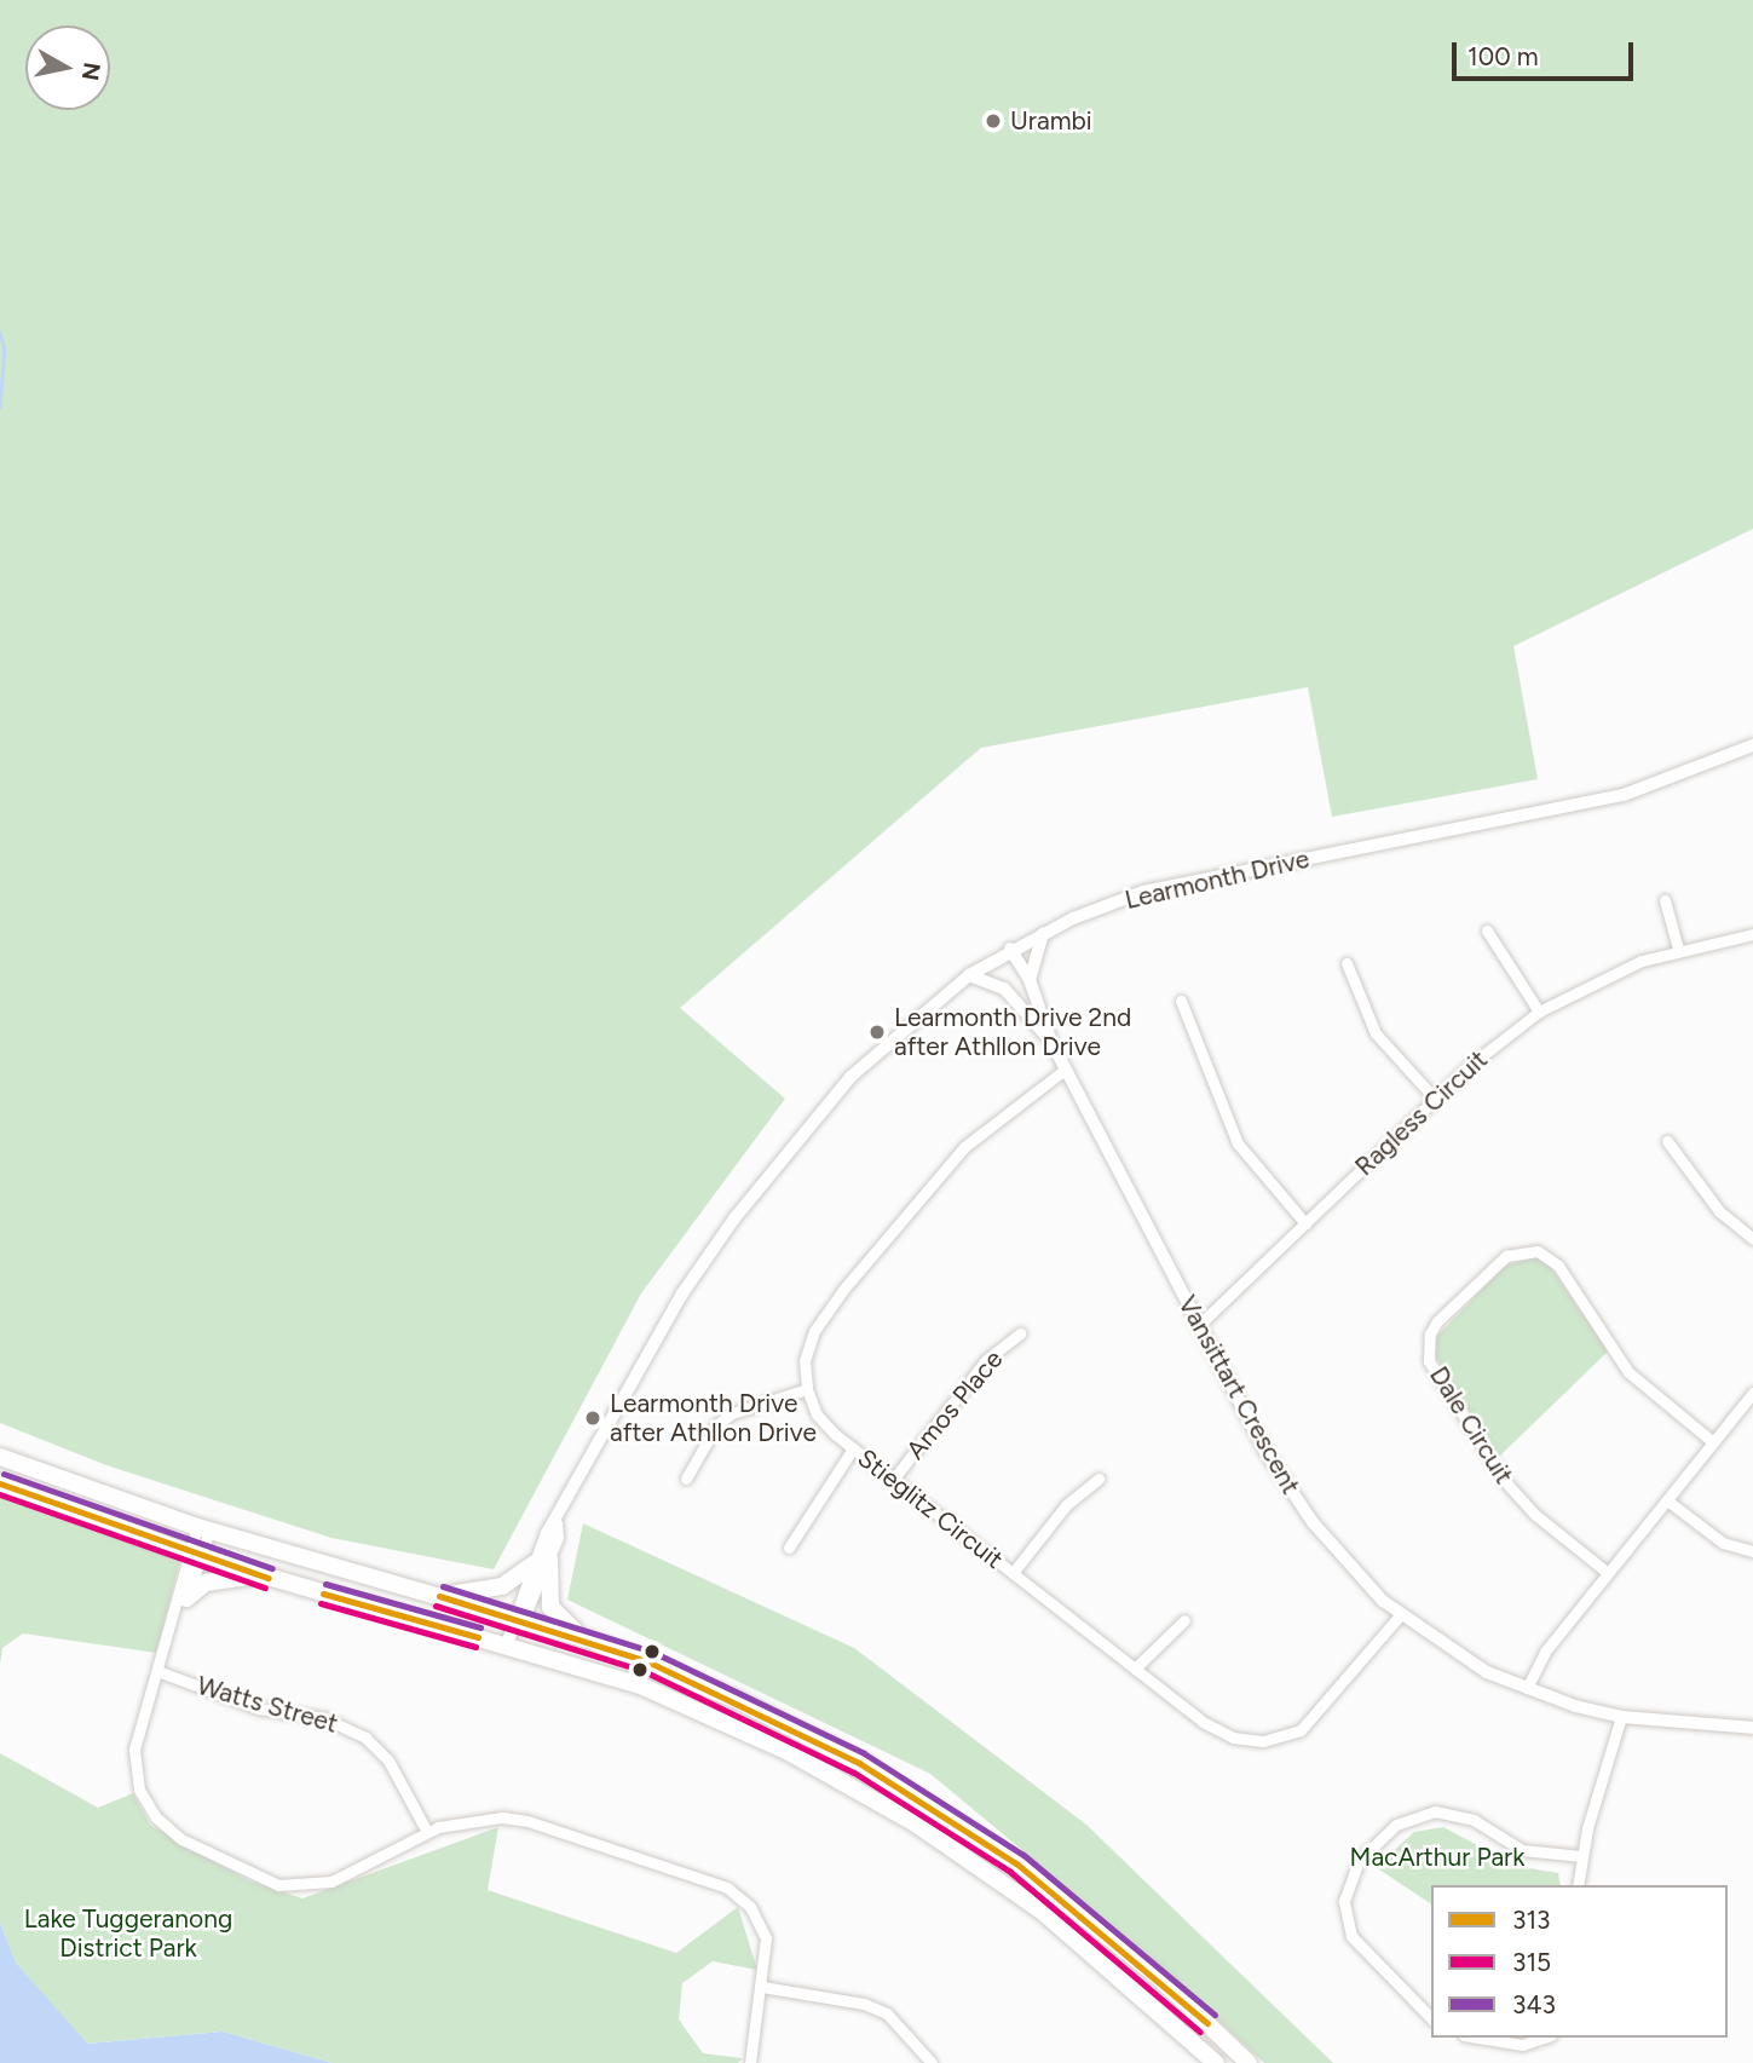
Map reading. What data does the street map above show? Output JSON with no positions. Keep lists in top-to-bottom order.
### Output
{
  "streets": {
    "street": [
      "Learmonth Drive",
      "Ragless Circuit",
      "Vansittart Crescent",
      "Amos Place",
      "Dale Circuit",
      "Stieglitz Circuit",
      "Watts Street"
    ]
  },
  "crossings": [
    ["Learmonth Drive", "Vansittart Crescent"],
    ["Ragless Circuit", "Vansittart Crescent"],
    ["Vansittart Crescent", "Stieglitz Circuit"],
    ["Amos Place", "Stieglitz Circuit"]
  ],
  "parks": ["MacArthur Park", "Lake Tuggeranong District Park"],
  "places": ["Urambi", "Learmonth Drive 2nd after Athllon Drive", "Learmonth Drive after Athllon Drive"],
  "lines": ["transit line 343", "transit line 313", "transit line 315"],
  "legend": ["313", "315", "343"],
  "scale_bar": "100 m",
  "north": "right"
}
